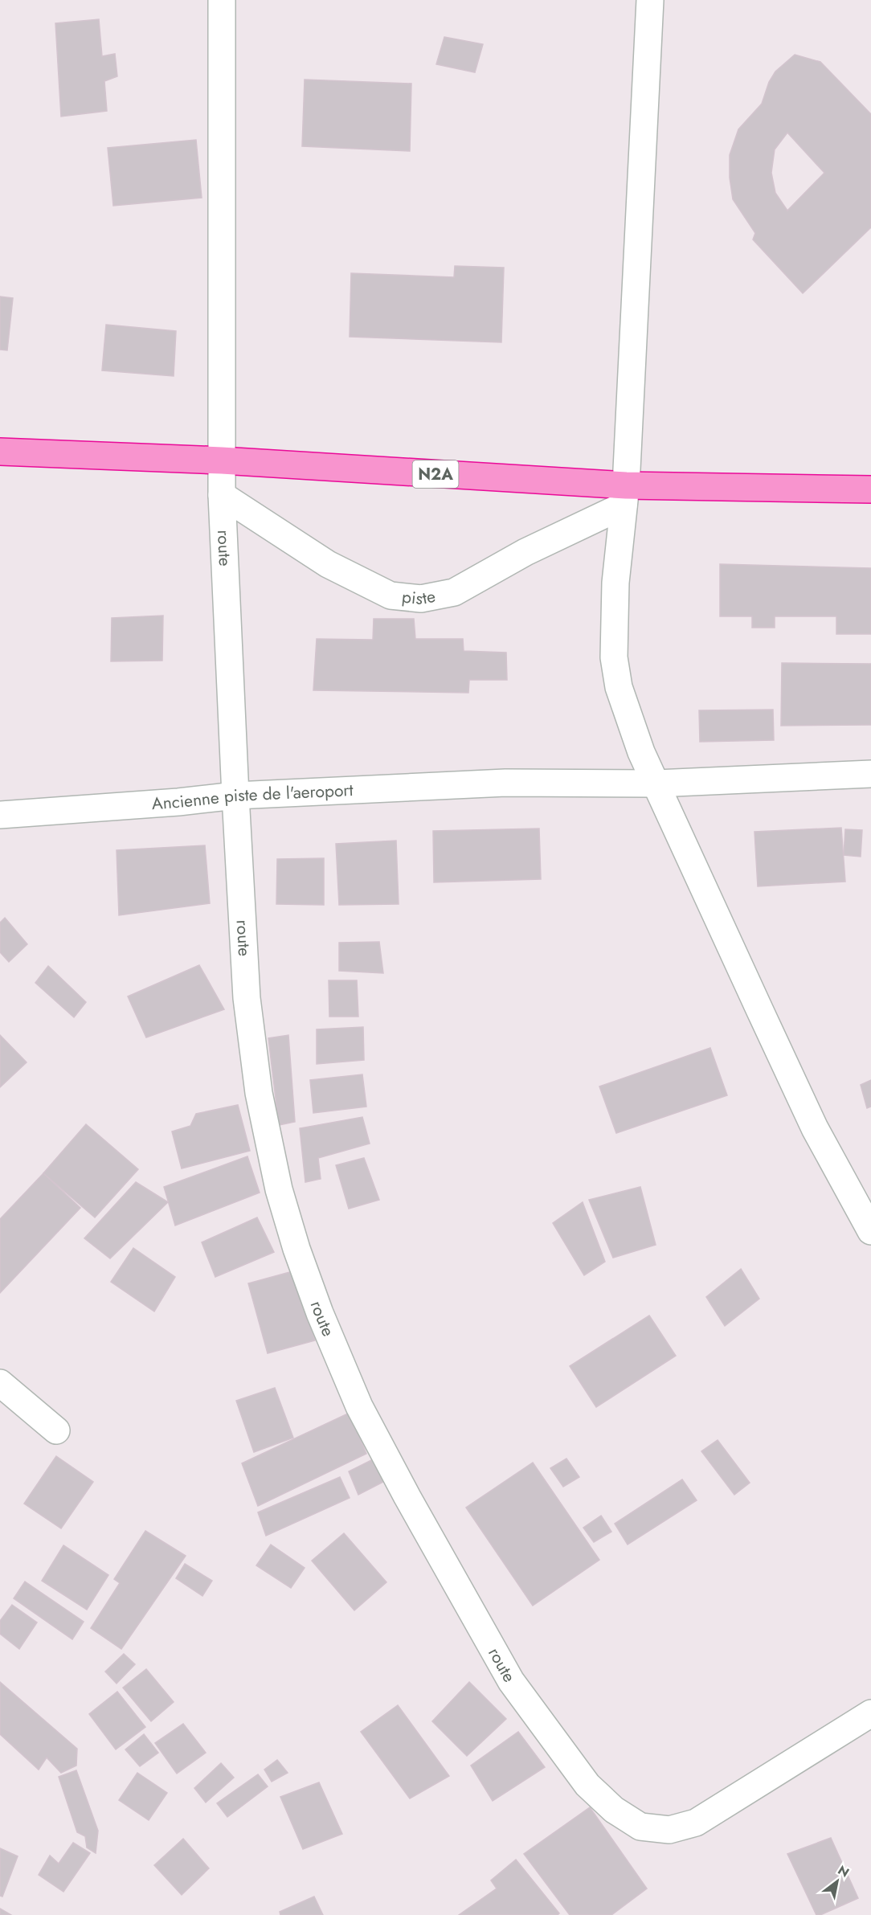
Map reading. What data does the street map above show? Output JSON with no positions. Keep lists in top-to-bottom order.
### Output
{
  "streets": {
    "highway": ["N2A"],
    "street": ["route", "piste", "Ancienne piste de l'aeroport"]
  },
  "crossings": [
    ["N2A", "route"],
    ["N2A", "piste"],
    ["route", "piste"],
    ["route", "Ancienne piste de l'aeroport"]
  ],
  "north": "top right"
}
